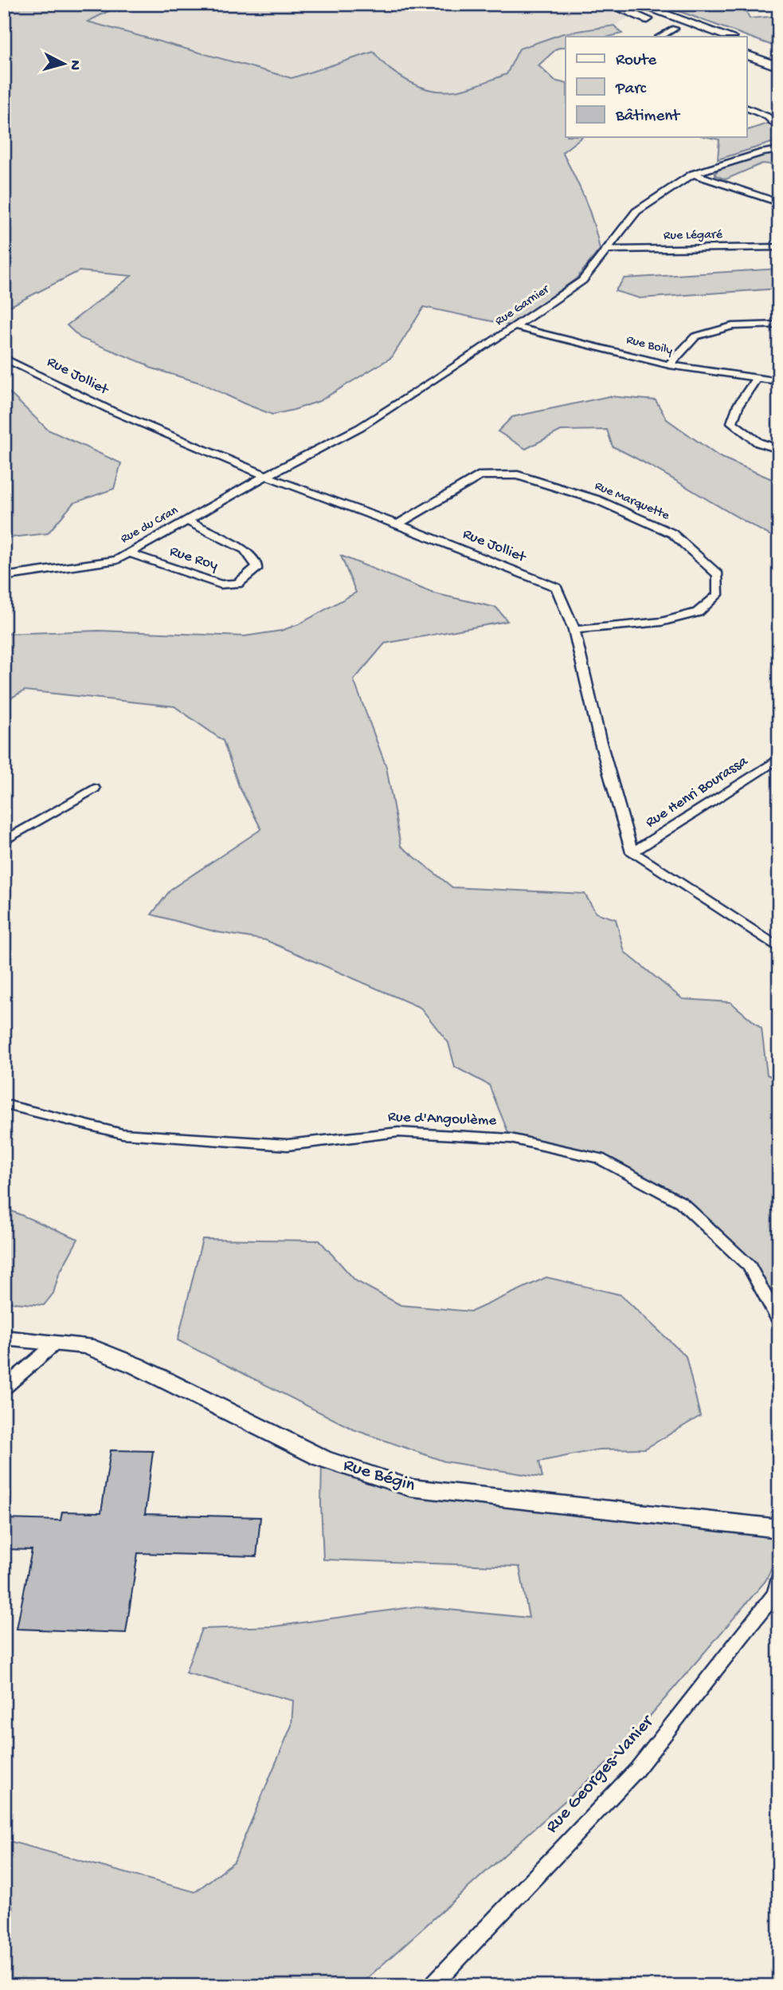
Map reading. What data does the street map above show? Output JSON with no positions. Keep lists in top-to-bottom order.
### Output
{
  "streets": {
    "street": [
      "Rue Légaré",
      "Rue Garnier",
      "Rue Boily",
      "Rue Jolliet",
      "Rue Marquette",
      "Rue du Cran",
      "Rue Roy",
      "Rue Henri Bourassa",
      "Rue d'Angoulème",
      "Rue Bégin",
      "Rue Georges-Vanier"
    ]
  },
  "crossings": [
    ["Rue Légaré", "Rue Garnier"],
    ["Rue Garnier", "Rue Boily"],
    ["Rue Garnier", "Rue Jolliet"],
    ["Rue Garnier", "Rue du Cran"],
    ["Rue Jolliet", "Rue Marquette"],
    ["Rue Jolliet", "Rue du Cran"],
    ["Rue Jolliet", "Rue Henri Bourassa"],
    ["Rue du Cran", "Rue Roy"]
  ],
  "legend": ["Route", "Parc", "Bâtiment"],
  "north": "right"
}
